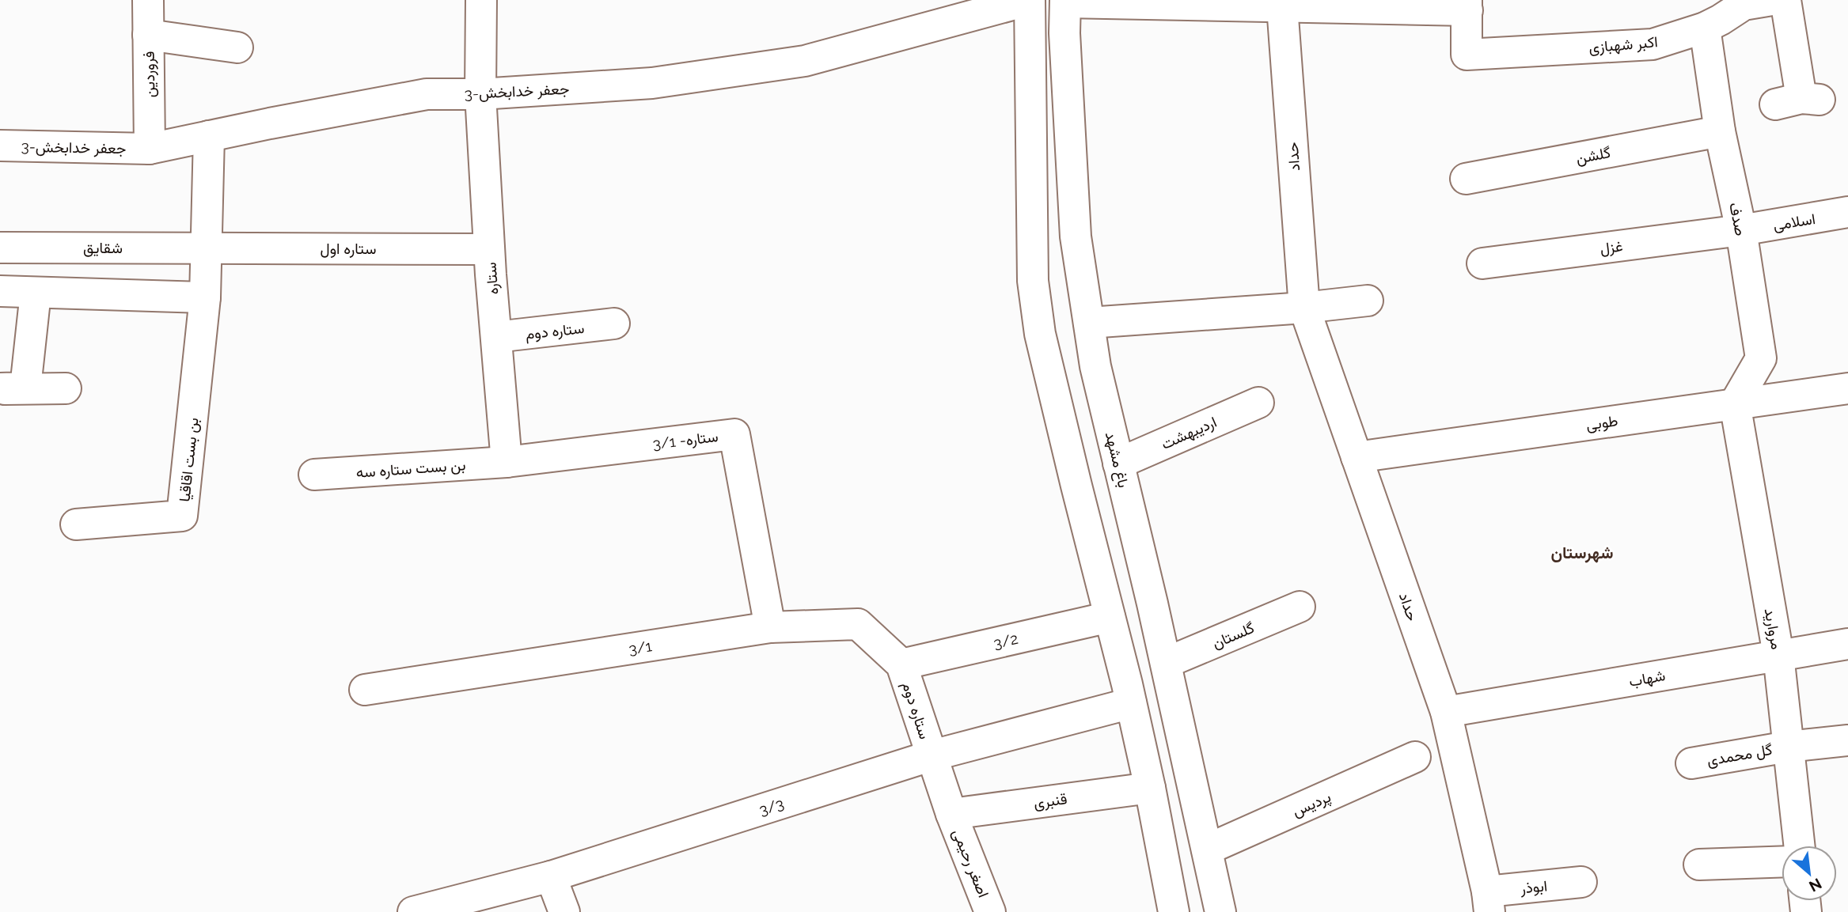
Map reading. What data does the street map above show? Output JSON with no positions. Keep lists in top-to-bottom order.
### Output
{
  "streets": {
    "street": [
      "اکبر شهبازی",
      "فروردین",
      "جعفر خدابخش-3",
      "گلشن",
      "حداد",
      "صدف",
      "اسلامی",
      "غزل",
      "شقایق",
      "ستاره اول",
      "ستاره",
      "ستاره دوم",
      "طوبی",
      "اردیبهشت",
      "ستاره- 3/1",
      "بن بست اقاقیا",
      "باغ مشهد",
      "بن بست ستاره سه",
      "مروارید",
      "گلستان",
      "3/2",
      "3/1",
      "شهاب",
      "گل محمدی",
      "قنبری",
      "پردیس",
      "3/3",
      "اصغر رحیمی",
      "ابوذر"
    ]
  },
  "crossings": [
    ["اکبر شهبازی", "صدف"],
    ["فروردین", "جعفر خدابخش-3"],
    ["جعفر خدابخش-3", "ستاره"],
    ["گلشن", "صدف"],
    ["حداد", "طوبی"],
    ["حداد", "شهاب"],
    ["حداد", "ابوذر"],
    ["صدف", "اسلامی"],
    ["صدف", "غزل"],
    ["صدف", "طوبی"],
    ["صدف", "مروارید"],
    ["اسلامی", "غزل"],
    ["شقایق", "ستاره اول"],
    ["ستاره اول", "ستاره"],
    ["ستاره", "ستاره دوم"],
    ["ستاره", "ستاره- 3/1"],
    ["ستاره", "بن بست ستاره سه"],
    ["ستاره دوم", "3/2"],
    ["ستاره دوم", "3/1"],
    ["ستاره دوم", "قنبری"],
    ["ستاره دوم", "3/3"],
    ["ستاره دوم", "اصغر رحیمی"],
    ["طوبی", "مروارید"],
    ["اردیبهشت", "باغ مشهد"],
    ["ستاره- 3/1", "بن بست ستاره سه"],
    ["ستاره- 3/1", "3/1"],
    ["باغ مشهد", "گلستان"],
    ["باغ مشهد", "پردیس"],
    ["مروارید", "شهاب"],
    ["مروارید", "گل محمدی"],
    ["3/2", "3/1"],
    ["قنبری", "اصغر رحیمی"]
  ],
  "districts": ["شهرستان"],
  "north": "bottom right"
}
